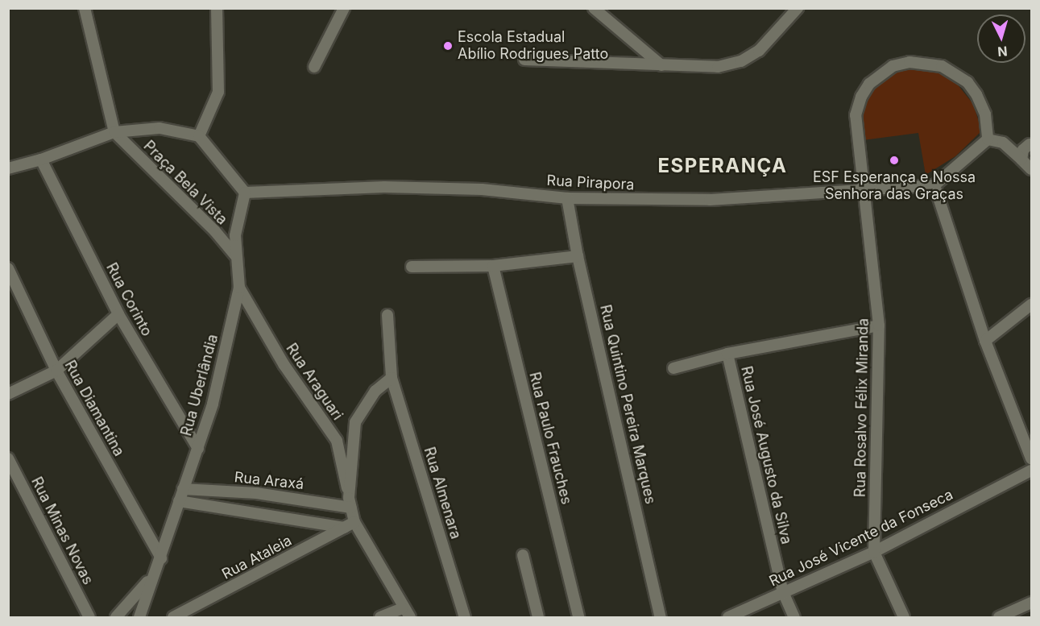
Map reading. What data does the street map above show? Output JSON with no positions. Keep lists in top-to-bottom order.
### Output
{
  "streets": {
    "street": [
      "Praça Bela Vista",
      "Rua Pirapora",
      "Rua Corinto",
      "Rua Araguari",
      "Rua Uberlândia",
      "Rua Quintino Pereira Marques",
      "Rua Rosalvo Félix Miranda",
      "Rua Diamantina",
      "Rua Paulo Frauches",
      "Rua José Augusto da Silva",
      "Rua Araxá",
      "Rua Almenara",
      "Rua Minas Novas",
      "Rua José Vicente da Fonseca",
      "Rua Ataleia"
    ]
  },
  "crossings": [
    ["Praça Bela Vista", "Rua Uberlândia"],
    ["Rua Pirapora", "Rua Uberlândia"],
    ["Rua Pirapora", "Rua Quintino Pereira Marques"],
    ["Rua Pirapora", "Rua Rosalvo Félix Miranda"],
    ["Rua Corinto", "Rua Uberlândia"],
    ["Rua Araguari", "Rua Uberlândia"],
    ["Rua Araguari", "Rua Araxá"],
    ["Rua Araguari", "Rua Ataleia"],
    ["Rua Uberlândia", "Rua Diamantina"],
    ["Rua Uberlândia", "Rua Araxá"],
    ["Rua Rosalvo Félix Miranda", "Rua José Augusto da Silva"],
    ["Rua Rosalvo Félix Miranda", "Rua José Vicente da Fonseca"],
    ["Rua José Augusto da Silva", "Rua José Vicente da Fonseca"]
  ],
  "districts": ["ESPERANÇA"],
  "places": ["Escola Estadual Abílio Rodrigues Patto", "ESF Esperança e Nossa Senhora das Graças"],
  "north": "bottom"
}
